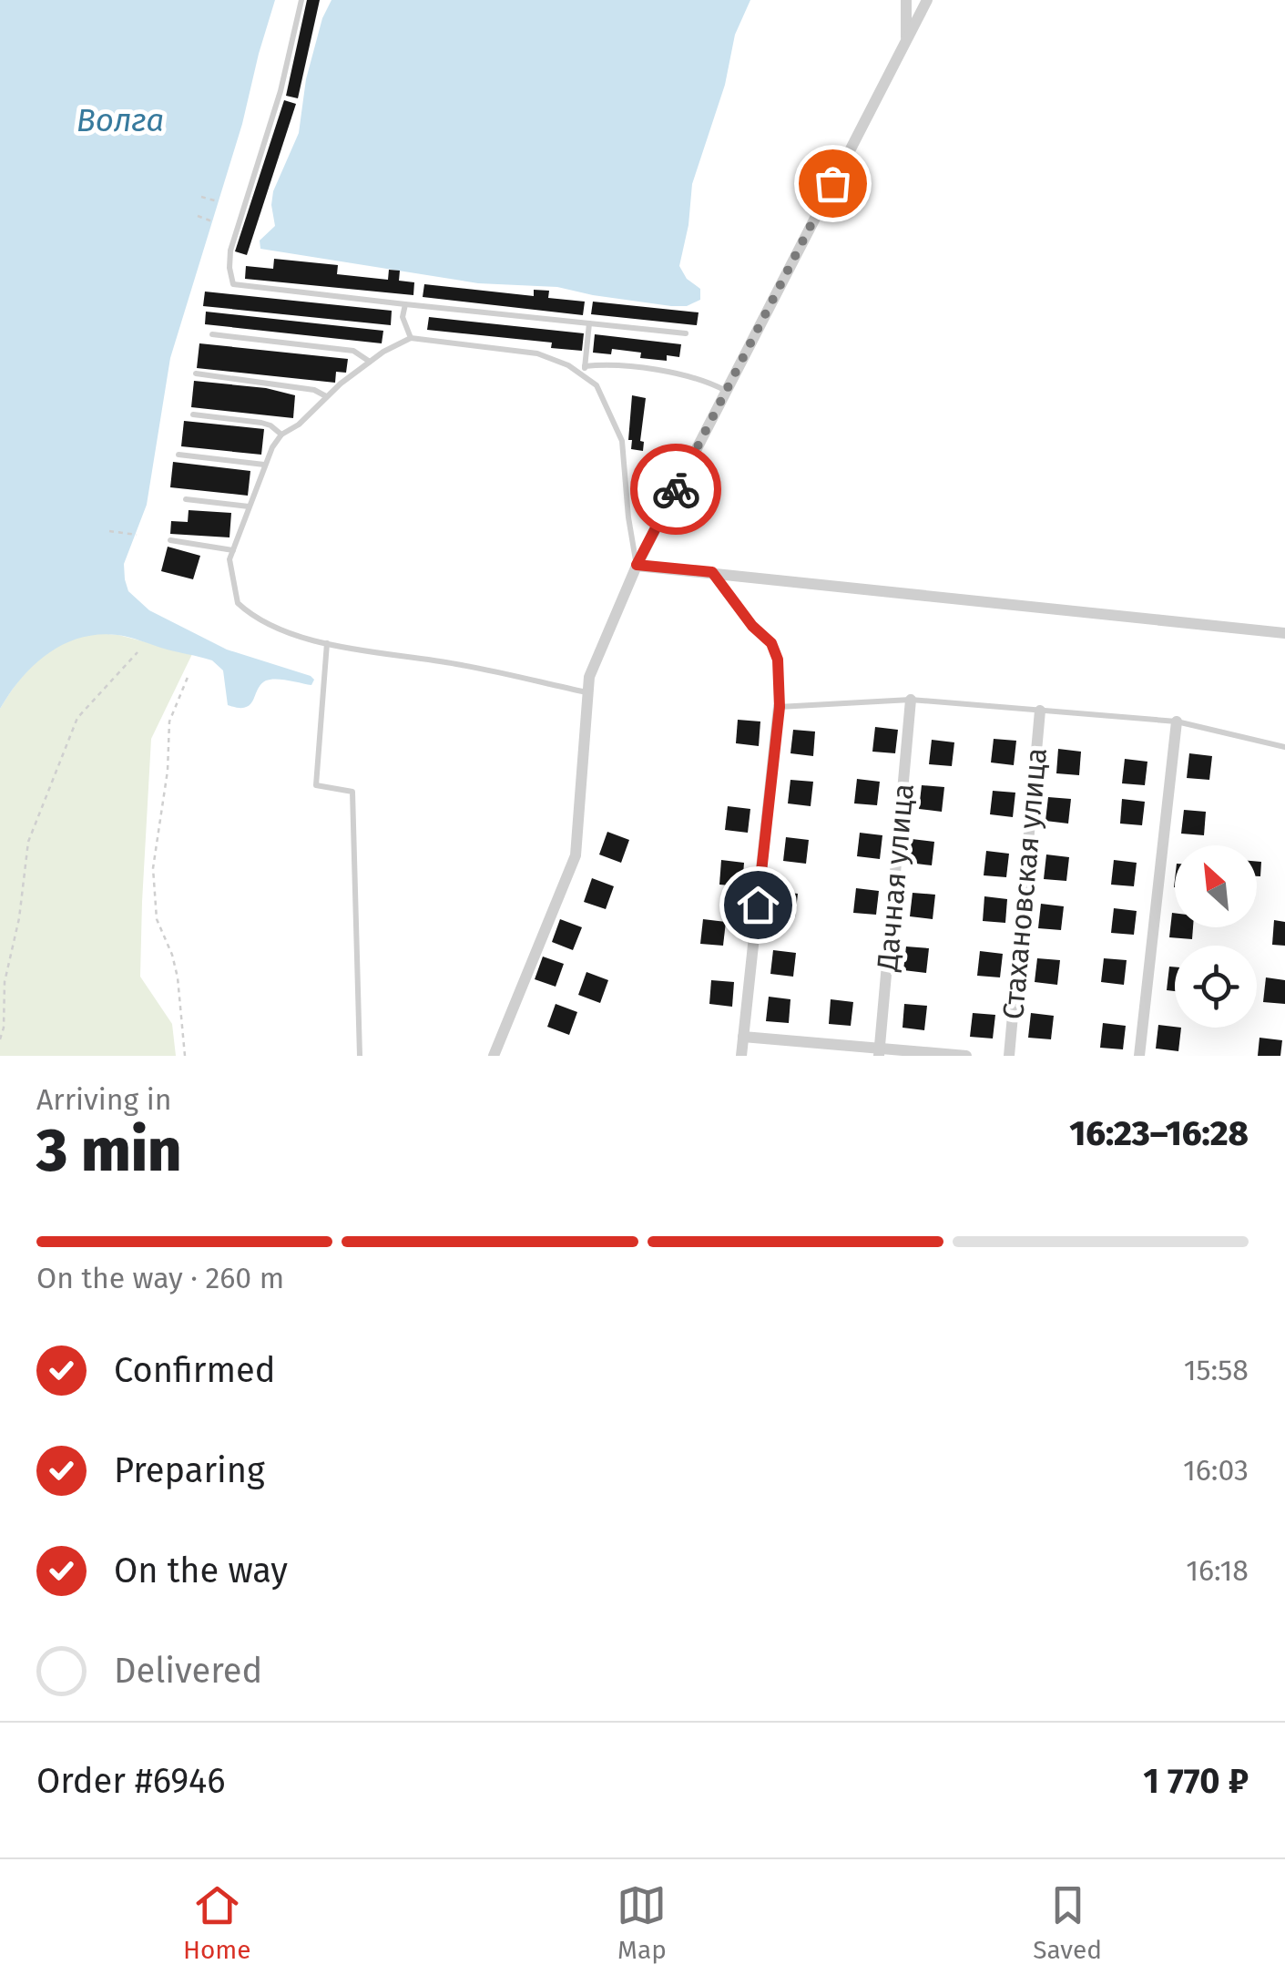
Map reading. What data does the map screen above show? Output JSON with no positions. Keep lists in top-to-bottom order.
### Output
{
  "streets": {
    "street": ["Дачная улица", "Стахановская улица"]
  },
  "water": ["Волга"],
  "north": "top left",
  "page": {
    "heading": ["3 min", "Arriving in", "16:23–16:28"],
    "panel": ["Order #6946", "1 770 ₽"],
    "bar": "On the way · 260 m",
    "list": [
      ["Confirmed", "15:58"],
      ["Preparing", "16:03"],
      ["On the way", "16:18"],
      "Delivered"
    ],
    "tabs": ["Home", "Map", "Saved"]
  }
}
